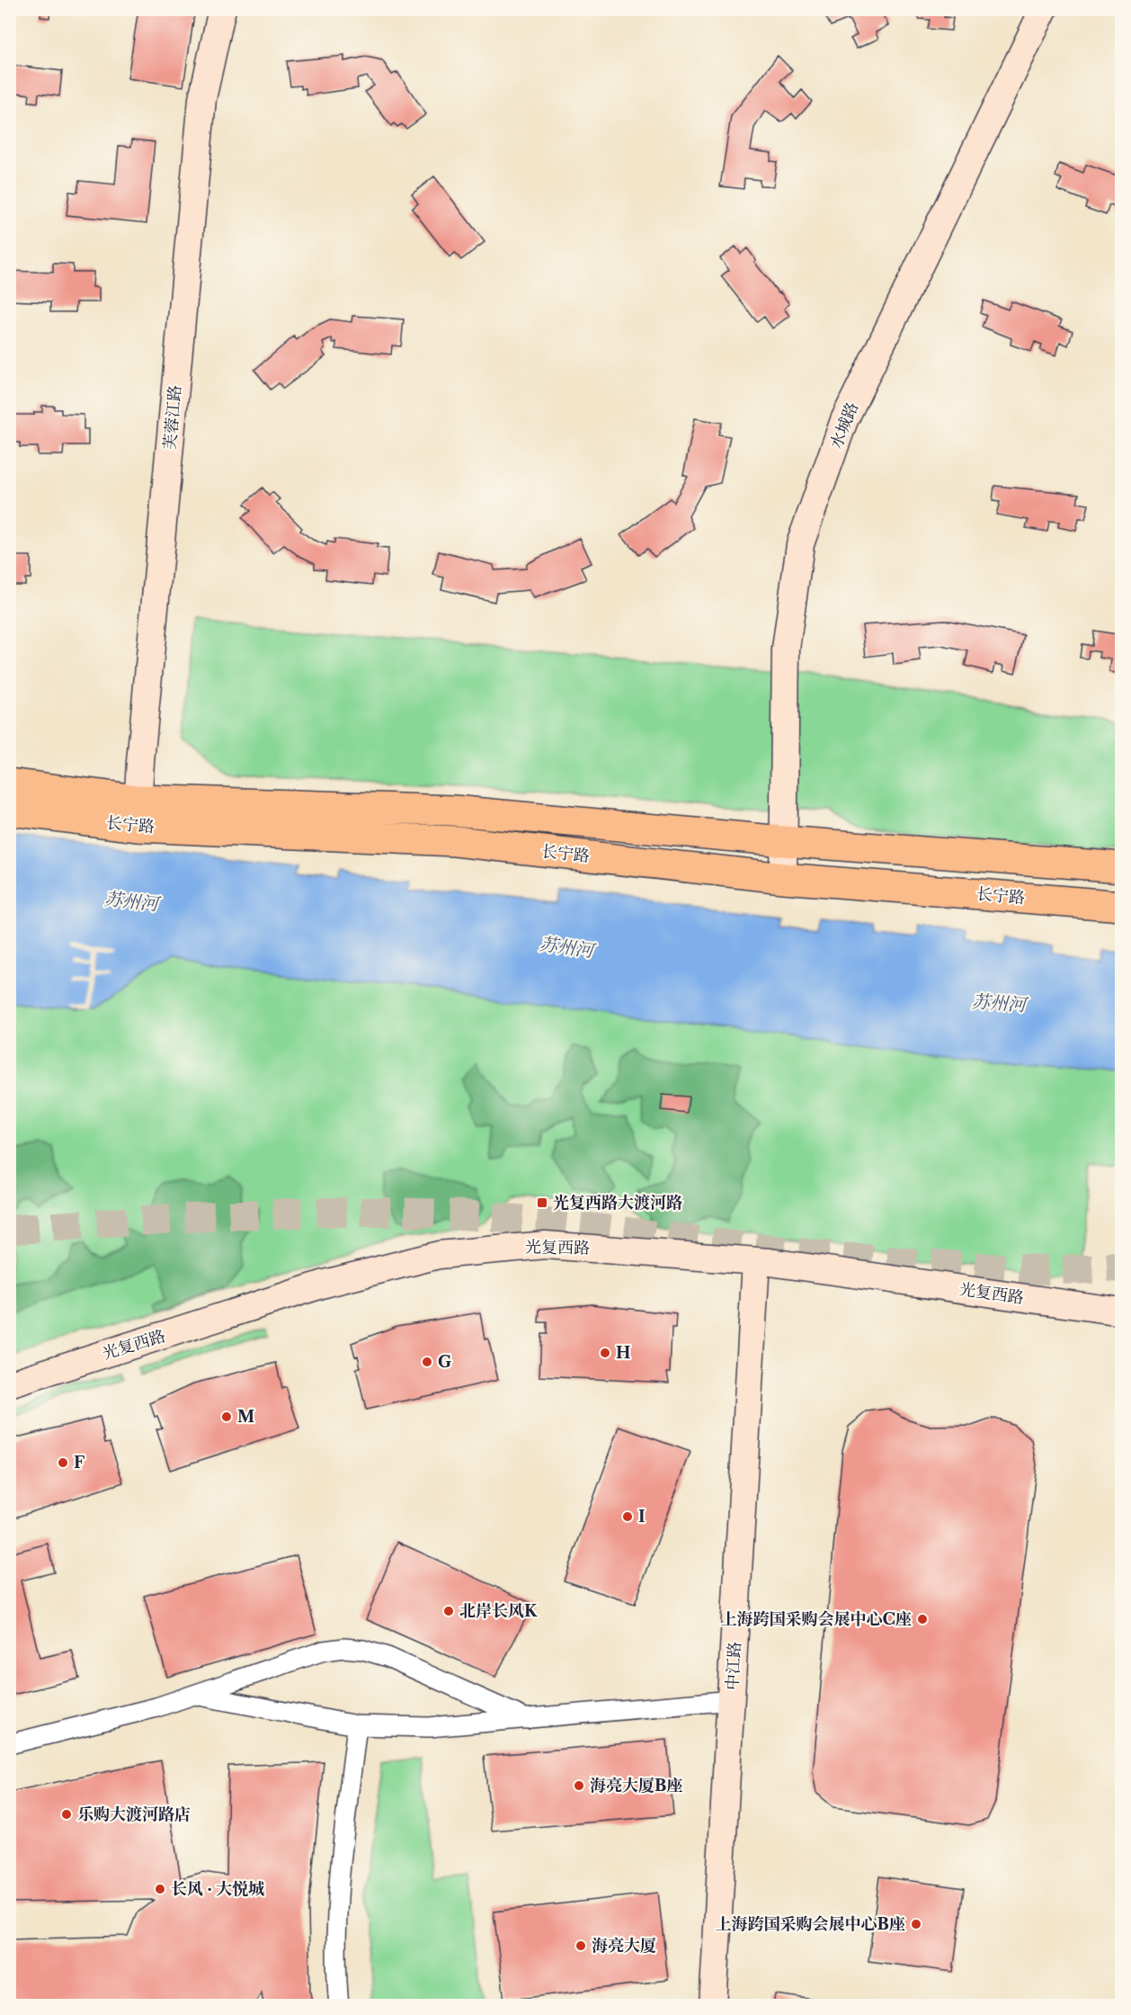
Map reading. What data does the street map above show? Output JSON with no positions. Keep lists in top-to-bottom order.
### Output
{
  "streets": {
    "main road": ["长宁路"],
    "street": [
      "芙蓉江路",
      "水城路",
      "光复西路",
      "中江路"
    ]
  },
  "crossings": [
    ["芙蓉江路", "长宁路"],
    ["水城路", "长宁路"],
    ["光复西路", "中江路"]
  ],
  "water": ["苏州河"],
  "places": {
    "transit": ["光复西路大渡河路"],
    "other": [
      "H",
      "G",
      "M",
      "F",
      "I",
      "北岸长风K",
      "上海跨国采购会展中心C座",
      "海亮大厦B座",
      "乐购大渡河路店",
      "长风 · 大悦城",
      "上海跨国采购会展中心B座",
      "海亮大厦"
    ]
  }
}
